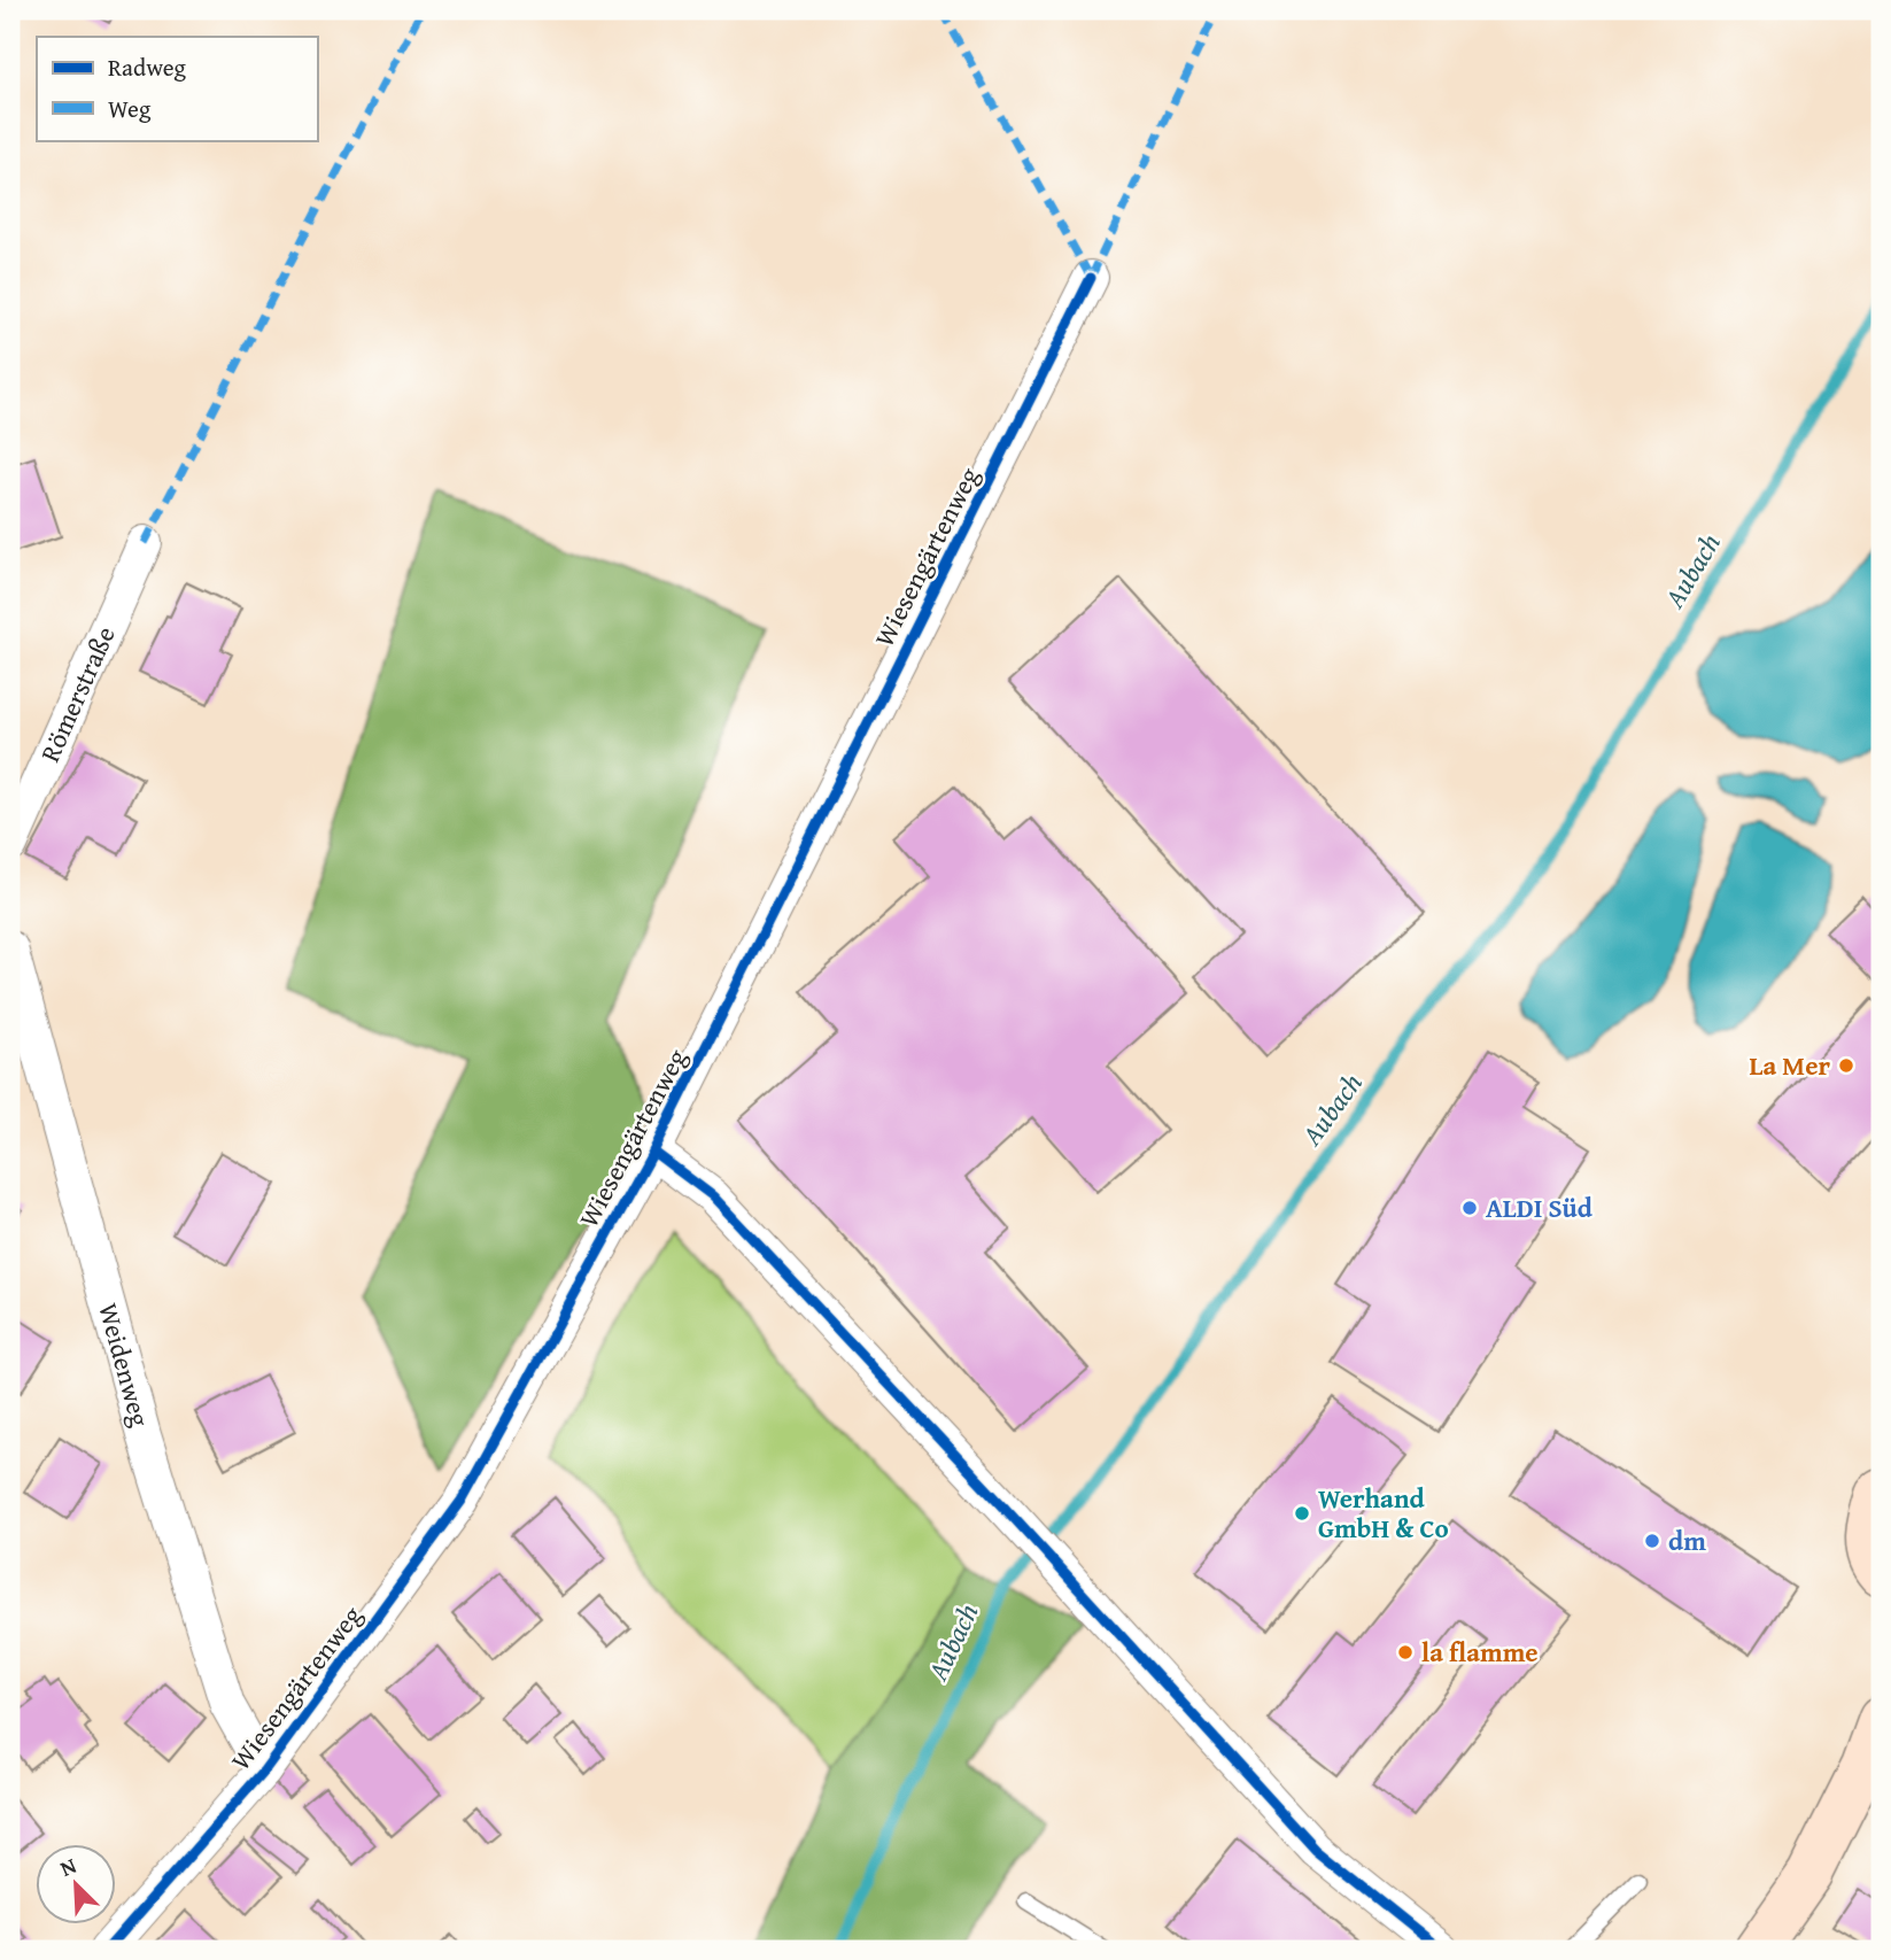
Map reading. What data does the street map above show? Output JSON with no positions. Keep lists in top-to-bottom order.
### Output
{
  "streets": {
    "street": ["Wiesengärtenweg", "Römerstraße", "Weidenweg"]
  },
  "crossings": [
    ["Wiesengärtenweg", "Weidenweg"]
  ],
  "water": ["Aubach"],
  "places": [
    "La Mer",
    "ALDI Süd",
    "Werhand GmbH & Co",
    "dm",
    "la flamme"
  ],
  "legend": ["Radweg", "Weg"],
  "north": "top left"
}
